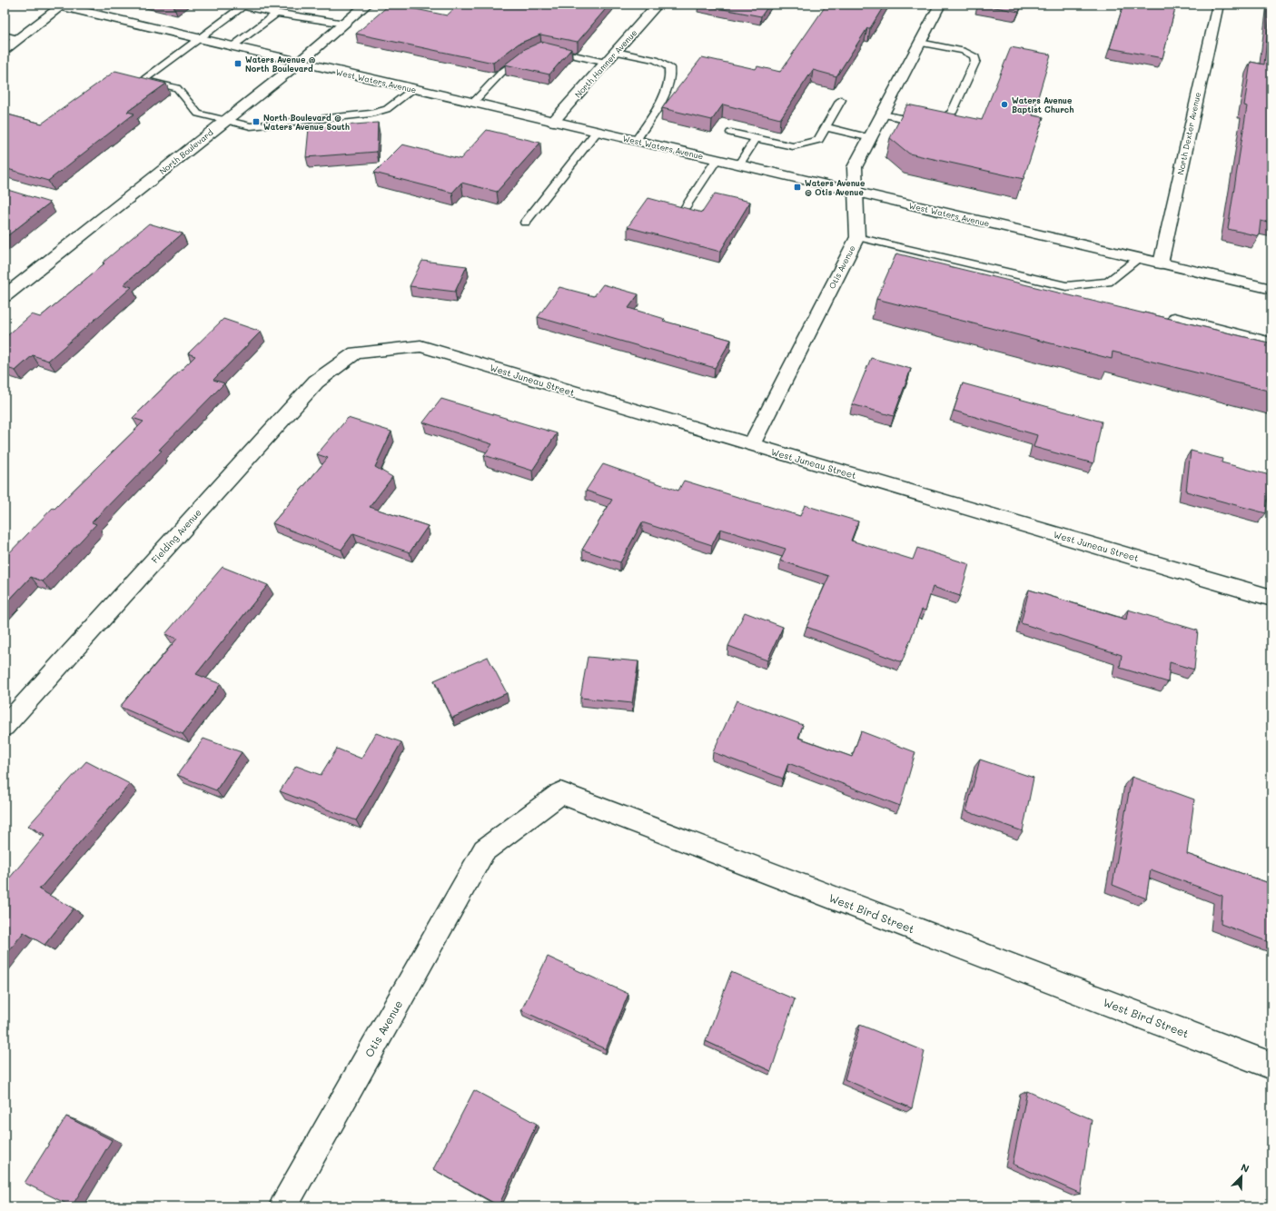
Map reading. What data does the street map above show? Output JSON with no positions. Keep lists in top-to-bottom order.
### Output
{
  "streets": {
    "street": [
      "North Hamner Avenue",
      "West Waters Avenue",
      "North Dexter Avenue",
      "North Boulevard",
      "Otis Avenue",
      "West Juneau Street",
      "Fielding Avenue",
      "West Bird Street"
    ]
  },
  "crossings": [
    ["North Hamner Avenue", "West Waters Avenue"],
    ["West Waters Avenue", "North Dexter Avenue"],
    ["West Waters Avenue", "North Boulevard"],
    ["West Waters Avenue", "Otis Avenue"],
    ["Otis Avenue", "West Juneau Street"],
    ["Otis Avenue", "West Bird Street"],
    ["West Juneau Street", "Fielding Avenue"]
  ],
  "places": {
    "transit": ["Waters Avenue @ North Boulevard", "North Boulevard @ Waters Avenue South", "Waters Avenue @ Otis Avenue"],
    "other": ["Waters Avenue Baptist Church"]
  },
  "north": "top right"
}
